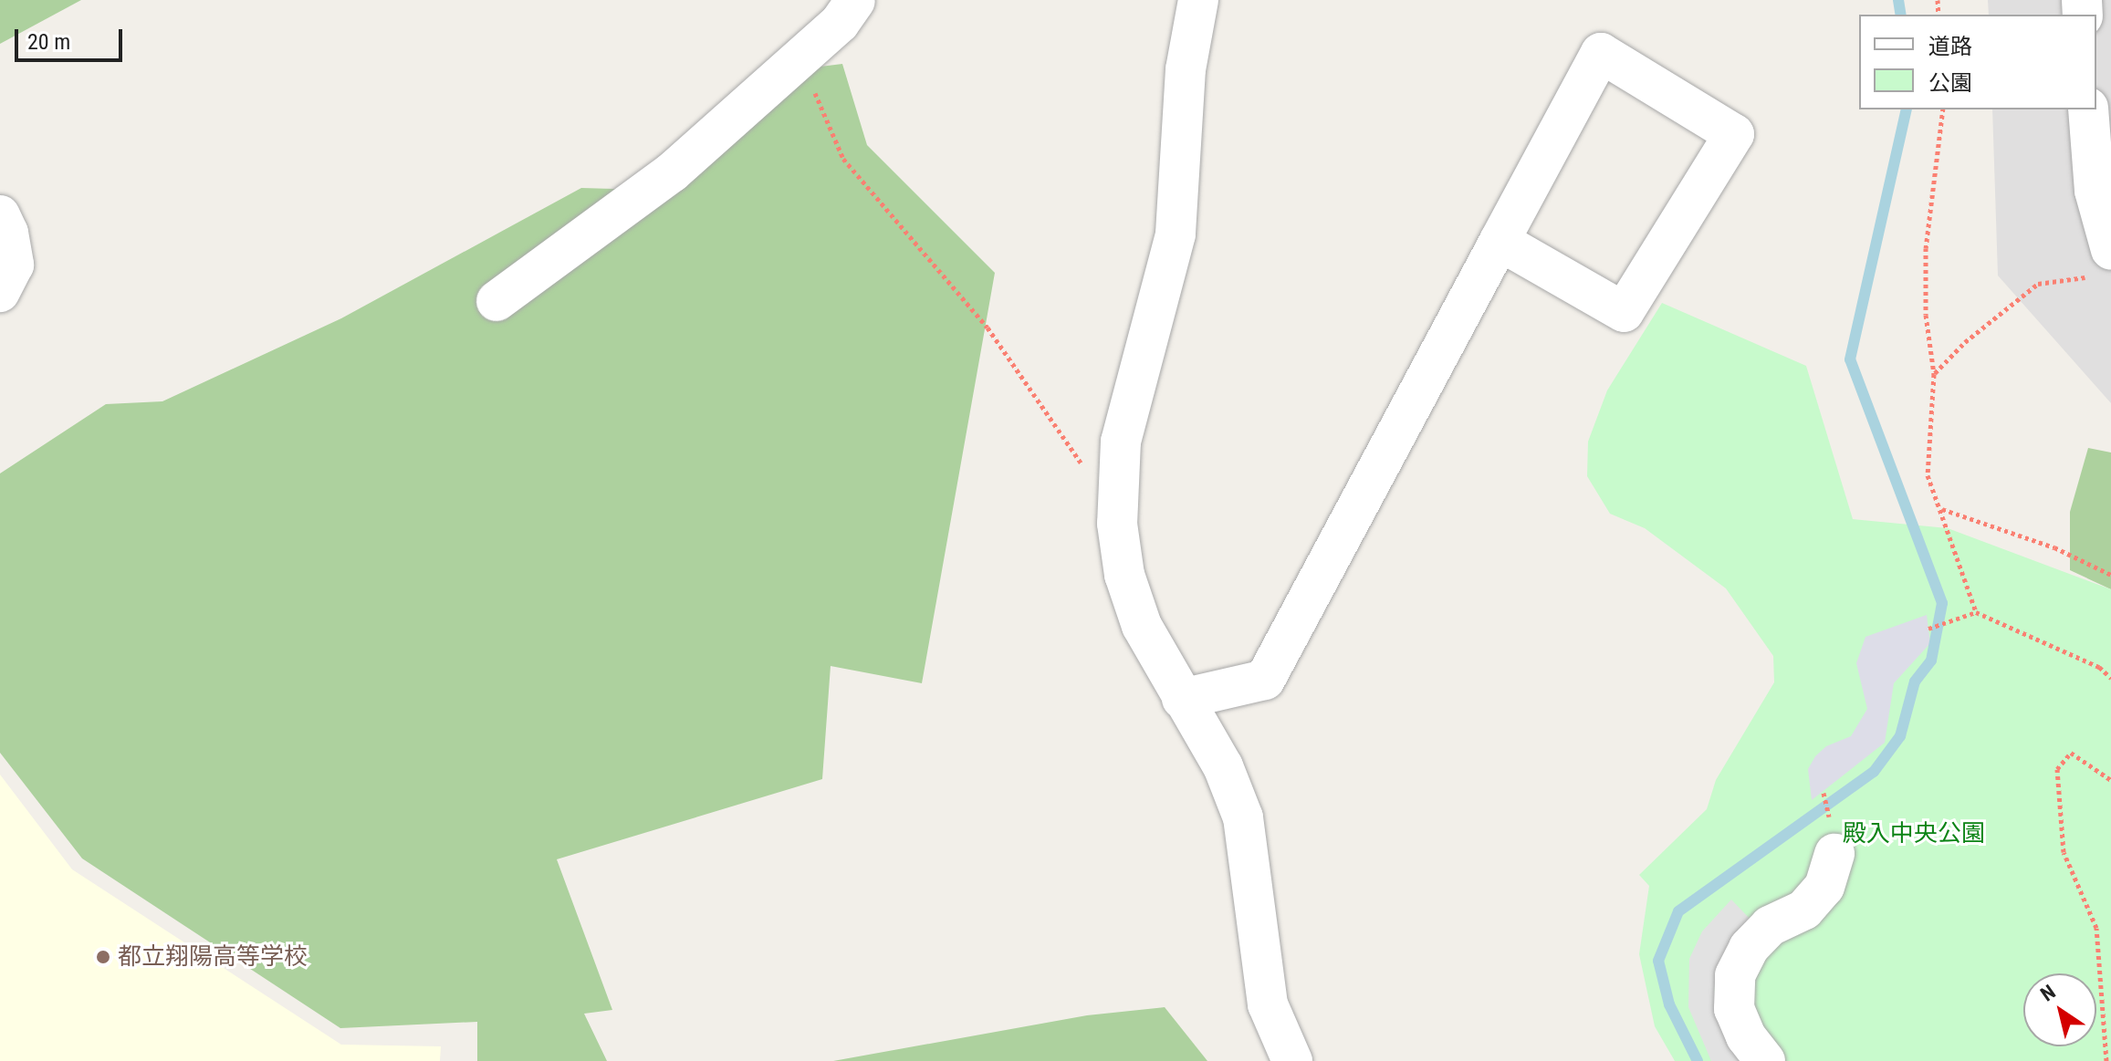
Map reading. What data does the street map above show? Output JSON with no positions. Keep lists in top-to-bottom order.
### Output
{
  "parks": ["殿入中央公園"],
  "places": ["都立翔陽高等学校"],
  "legend": ["道路", "公園"],
  "scale_bar": "20 m",
  "north": "top left"
}
